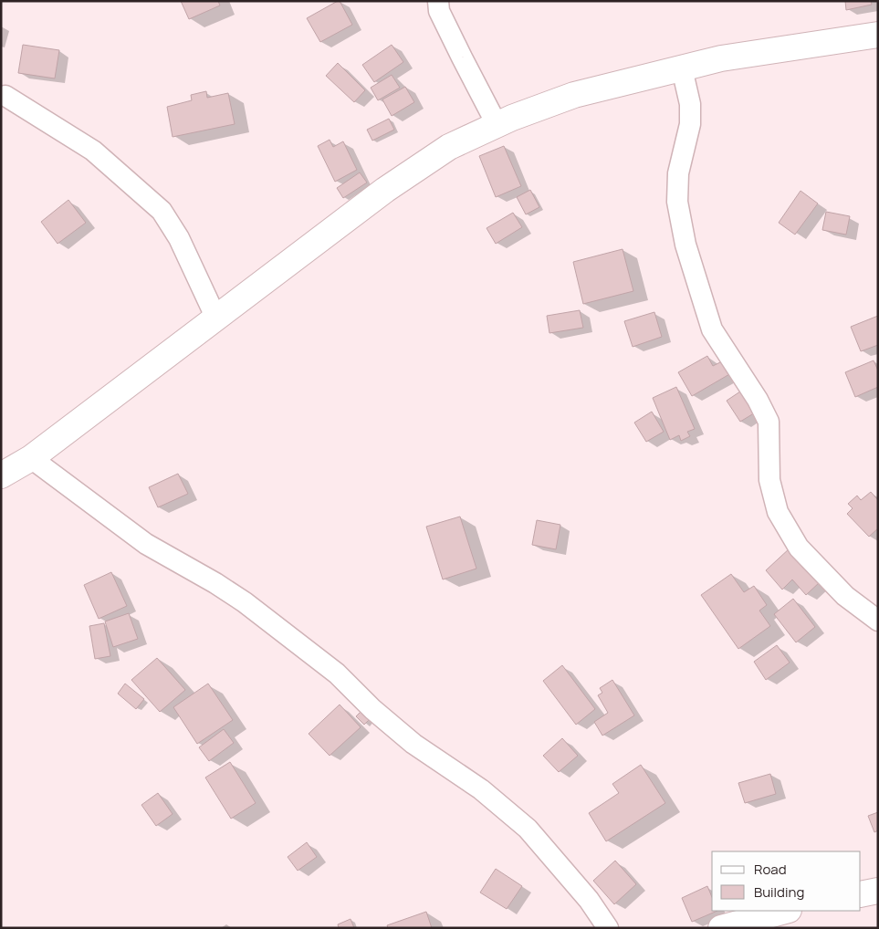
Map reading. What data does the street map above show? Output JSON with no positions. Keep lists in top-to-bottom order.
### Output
{
  "legend": ["Road", "Building"]
}
